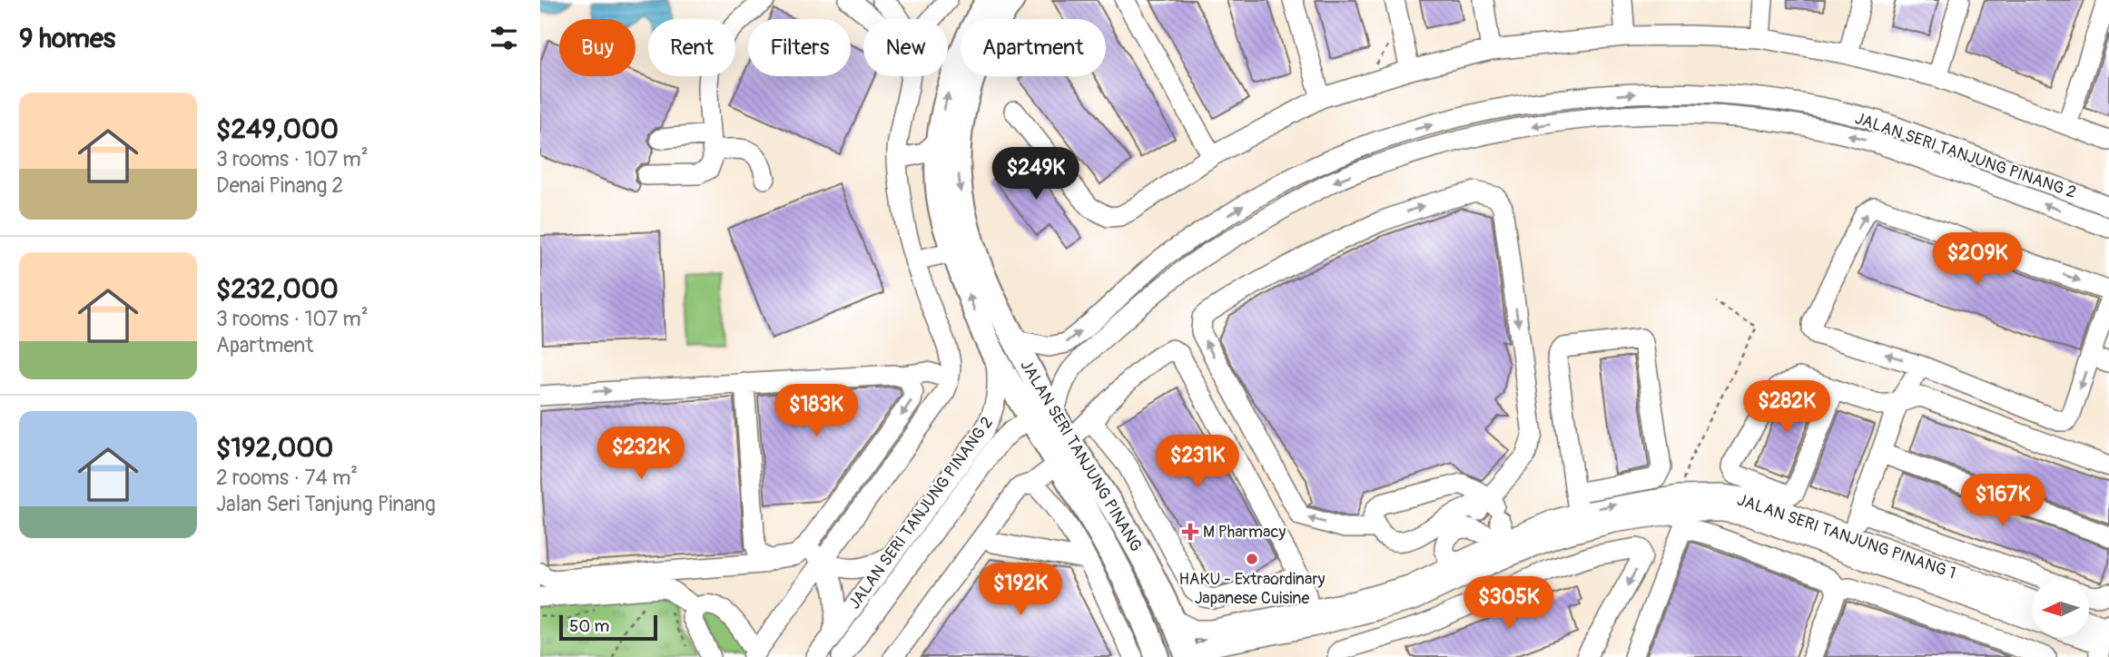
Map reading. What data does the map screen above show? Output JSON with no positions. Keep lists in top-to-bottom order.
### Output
{
  "streets": {
    "main road": ["JALAN SERI TANJUNG PINANG"],
    "street": ["JALAN SERI TANJUNG PINANG 2", "JALAN SERI TANJUNG PINANG 1"]
  },
  "crossings": [
    ["JALAN SERI TANJUNG PINANG 2", "JALAN SERI TANJUNG PINANG"],
    ["JALAN SERI TANJUNG PINANG", "JALAN SERI TANJUNG PINANG 1"]
  ],
  "places": {
    "health": ["M Pharmacy"],
    "other": ["HAKU - Extraordinary Japanese Cuisine"]
  },
  "scale_bar": "50 m",
  "north": "left",
  "page": {
    "heading": "9 homes",
    "chip": [
      "Buy",
      "Rent",
      "Filters",
      "New",
      "Apartment"
    ],
    "list": [
      {
        "name": "$249,000",
        "note": "3 rooms · 107 m² · Denai Pinang 2"
      },
      {
        "name": "$232,000",
        "note": "3 rooms · 107 m² · Apartment"
      },
      {
        "name": "$192,000",
        "note": "2 rooms · 74 m² · Jalan Seri Tanjung Pinang"
      }
    ],
    "price": [
      "$249K",
      "$209K",
      "$282K",
      "$183K",
      "$232K",
      "$231K",
      "$167K",
      "$192K",
      "$305K"
    ],
    "scale": "50 m"
  }
}
